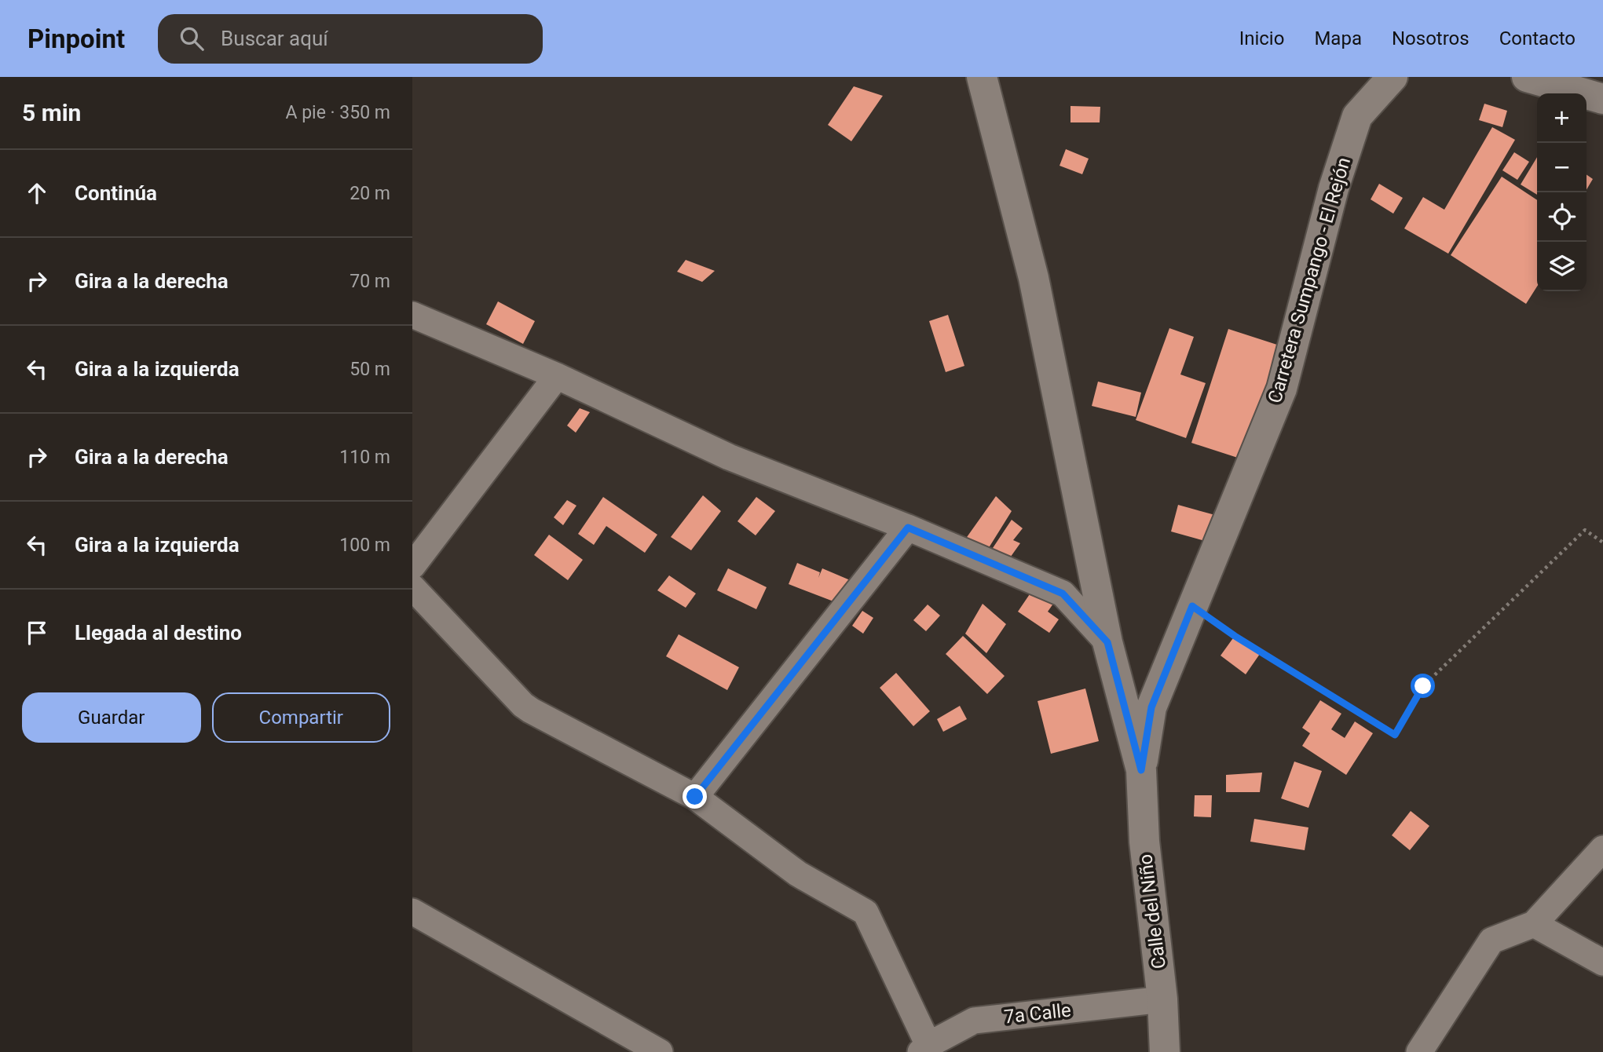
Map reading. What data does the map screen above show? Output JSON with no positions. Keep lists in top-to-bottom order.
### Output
{
  "streets": {
    "street": ["Carretera Sumpango - El Rejón", "Calle del Niño", "7a Calle"]
  },
  "crossings": [
    ["Carretera Sumpango - El Rejón", "Calle del Niño"],
    ["Calle del Niño", "7a Calle"]
  ],
  "page": {
    "header": "Pinpoint",
    "search": "Buscar aquí",
    "nav": [
      "Inicio",
      "Mapa",
      "Nosotros",
      "Contacto"
    ],
    "heading": ["5 min", "A pie · 350 m"],
    "map_buttons": ["+", "−"],
    "list": [
      ["Continúa", "20 m"],
      ["Gira a la derecha", "70 m"],
      ["Gira a la izquierda", "50 m"],
      ["Gira a la derecha", "110 m"],
      ["Gira a la izquierda", "100 m"],
      "Llegada al destino"
    ],
    "buttons": ["Guardar", "Compartir"]
  }
}
